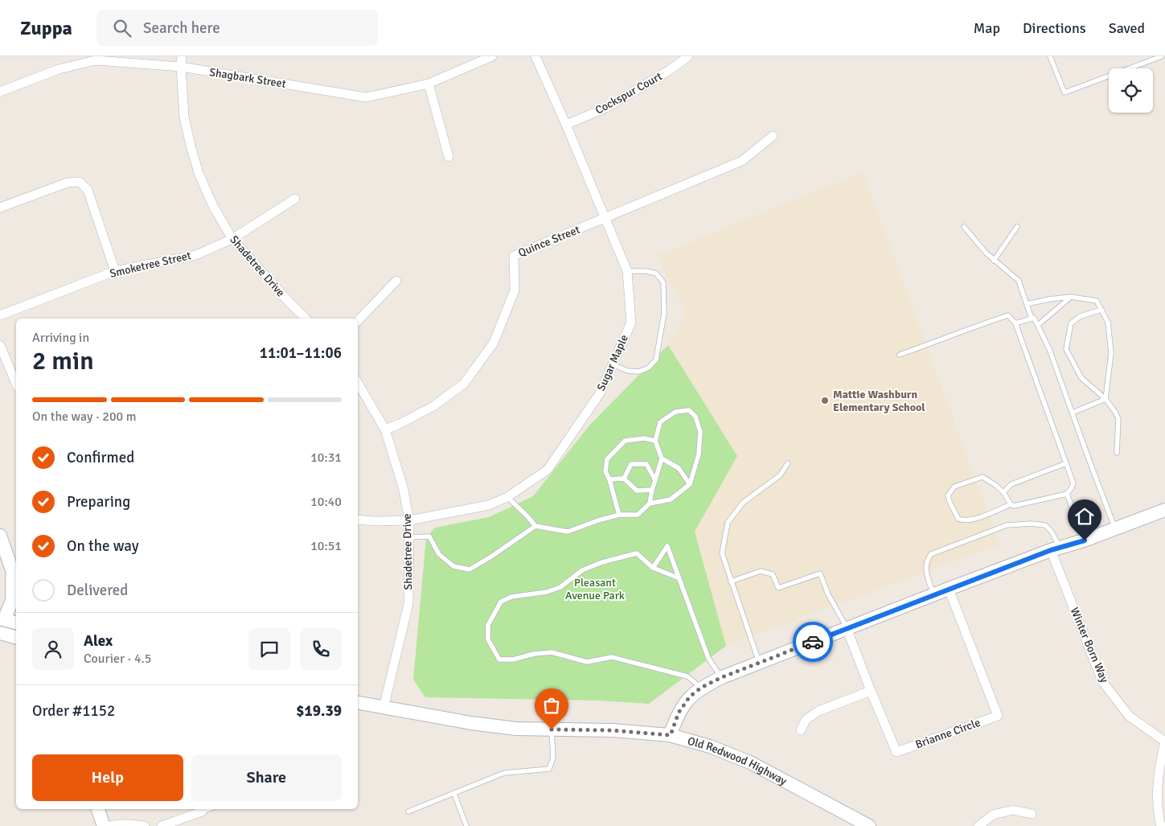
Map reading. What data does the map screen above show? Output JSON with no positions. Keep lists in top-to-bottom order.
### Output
{
  "streets": {
    "street": [
      "Shagbark Street",
      "Cockspur Court",
      "Quince Street",
      "Smoketree Street",
      "Shadetree Drive",
      "Sugar Maple",
      "Winter Born Way",
      "Brianne Circle",
      "Old Redwood Highway"
    ]
  },
  "crossings": [
    ["Shagbark Street", "Shadetree Drive"],
    ["Cockspur Court", "Sugar Maple"],
    ["Quince Street", "Shadetree Drive"],
    ["Quince Street", "Sugar Maple"],
    ["Smoketree Street", "Shadetree Drive"],
    ["Shadetree Drive", "Sugar Maple"],
    ["Shadetree Drive", "Old Redwood Highway"]
  ],
  "parks": ["Pleasant Avenue Park"],
  "places": ["Mattie Washburn Elementary School"],
  "page": {
    "header": "Zuppa",
    "search": "Search here",
    "nav": ["Map", "Directions", "Saved"],
    "heading": ["2 min", "Arriving in", "11:01–11:06"],
    "panel": [
      "Alex",
      "Courier · 4.5",
      "Order #1152",
      "$19.39"
    ],
    "bar": "On the way · 200 m",
    "list": [
      ["Confirmed", "10:31"],
      ["Preparing", "10:40"],
      ["On the way", "10:51"],
      "Delivered"
    ],
    "buttons": ["Help", "Share"]
  }
}
